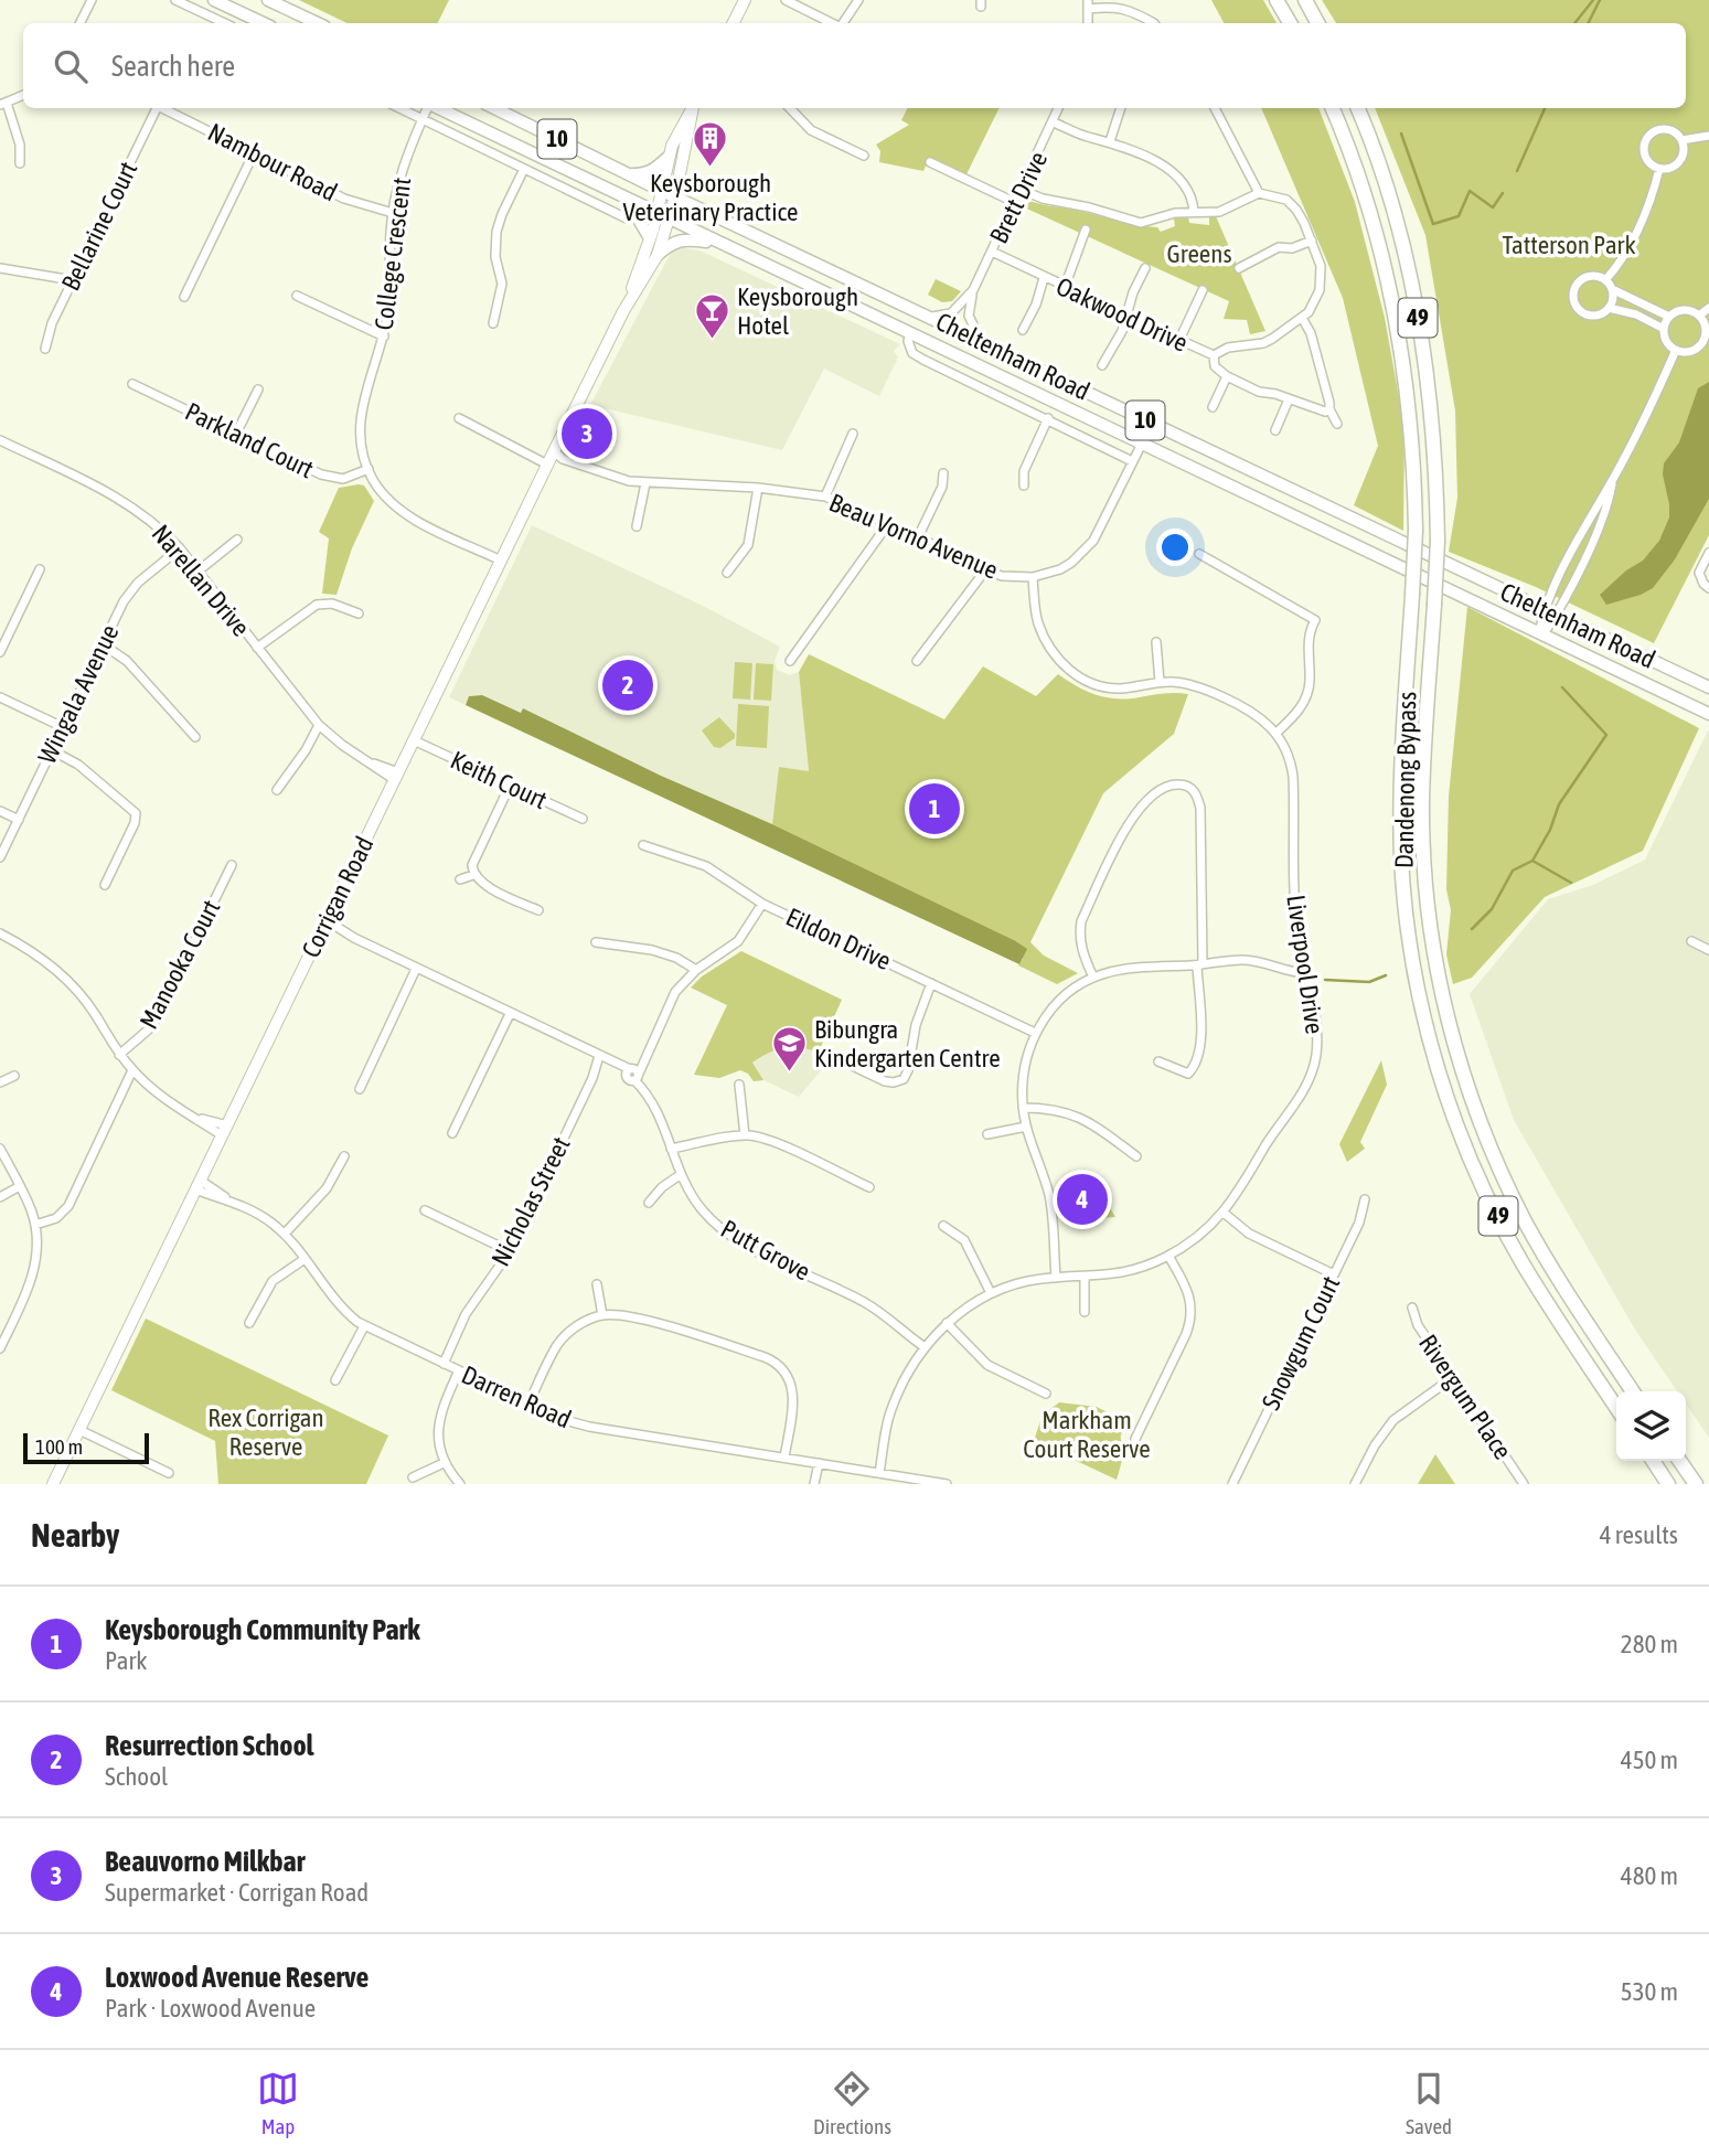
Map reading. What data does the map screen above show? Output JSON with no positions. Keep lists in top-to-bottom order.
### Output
{
  "streets": {
    "highway": ["49", "Dandenong Bypass"],
    "main road": ["10", "Cheltenham Road", "Corrigan Road"],
    "street": [
      "Nambour Road",
      "Brett Drive",
      "Bellarine Court",
      "College Crescent",
      "Oakwood Drive",
      "Parkland Court",
      "Beau Vorno Avenue",
      "Narellan Drive",
      "Wingala Avenue",
      "Keith Court",
      "Eildon Drive",
      "Manooka Court",
      "Liverpool Drive",
      "Nicholas Street",
      "Putt Grove",
      "Snowgum Court",
      "Darren Road",
      "Rivergum Place"
    ]
  },
  "crossings": [
    ["Nambour Road", "College Crescent"],
    ["Brett Drive", "Oakwood Drive"],
    ["Brett Drive", "Cheltenham Road"],
    ["College Crescent", "Parkland Court"],
    ["College Crescent", "Corrigan Road"],
    ["Cheltenham Road", "Beau Vorno Avenue"],
    ["Cheltenham Road", "Corrigan Road"],
    ["Beau Vorno Avenue", "Corrigan Road"],
    ["Beau Vorno Avenue", "Liverpool Drive"],
    ["Narellan Drive", "Wingala Avenue"],
    ["Narellan Drive", "Corrigan Road"],
    ["Keith Court", "Corrigan Road"],
    ["Corrigan Road", "Putt Grove"],
    ["Corrigan Road", "Darren Road"],
    ["Liverpool Drive", "Putt Grove"],
    ["Liverpool Drive", "Darren Road"],
    ["Nicholas Street", "Putt Grove"],
    ["Nicholas Street", "Darren Road"]
  ],
  "parks": [
    "Tatterson Park",
    "Greens",
    "Rex Corrigan Reserve",
    "Markham Court Reserve"
  ],
  "places": {
    "building": ["Keysborough Veterinary Practice"],
    "bar": ["Keysborough Hotel"],
    "school or university": ["Bibungra Kindergarten Centre"]
  },
  "scale_bar": "100 m",
  "page": {
    "search": "Search here",
    "pins": [
      "3",
      "2",
      "1",
      "4"
    ],
    "scale": "100 m",
    "heading": ["Nearby", "4 results"],
    "list": [
      {
        "mark": "1",
        "name": "Keysborough Community Park",
        "note": "Park",
        "value": "280 m"
      },
      {
        "mark": "2",
        "name": "Resurrection School",
        "note": "School",
        "value": "450 m"
      },
      {
        "mark": "3",
        "name": "Beauvorno Milkbar",
        "note": "Supermarket · Corrigan Road",
        "value": "480 m"
      },
      {
        "mark": "4",
        "name": "Loxwood Avenue Reserve",
        "note": "Park · Loxwood Avenue",
        "value": "530 m"
      }
    ],
    "nav": ["Map", "Directions", "Saved"]
  }
}
